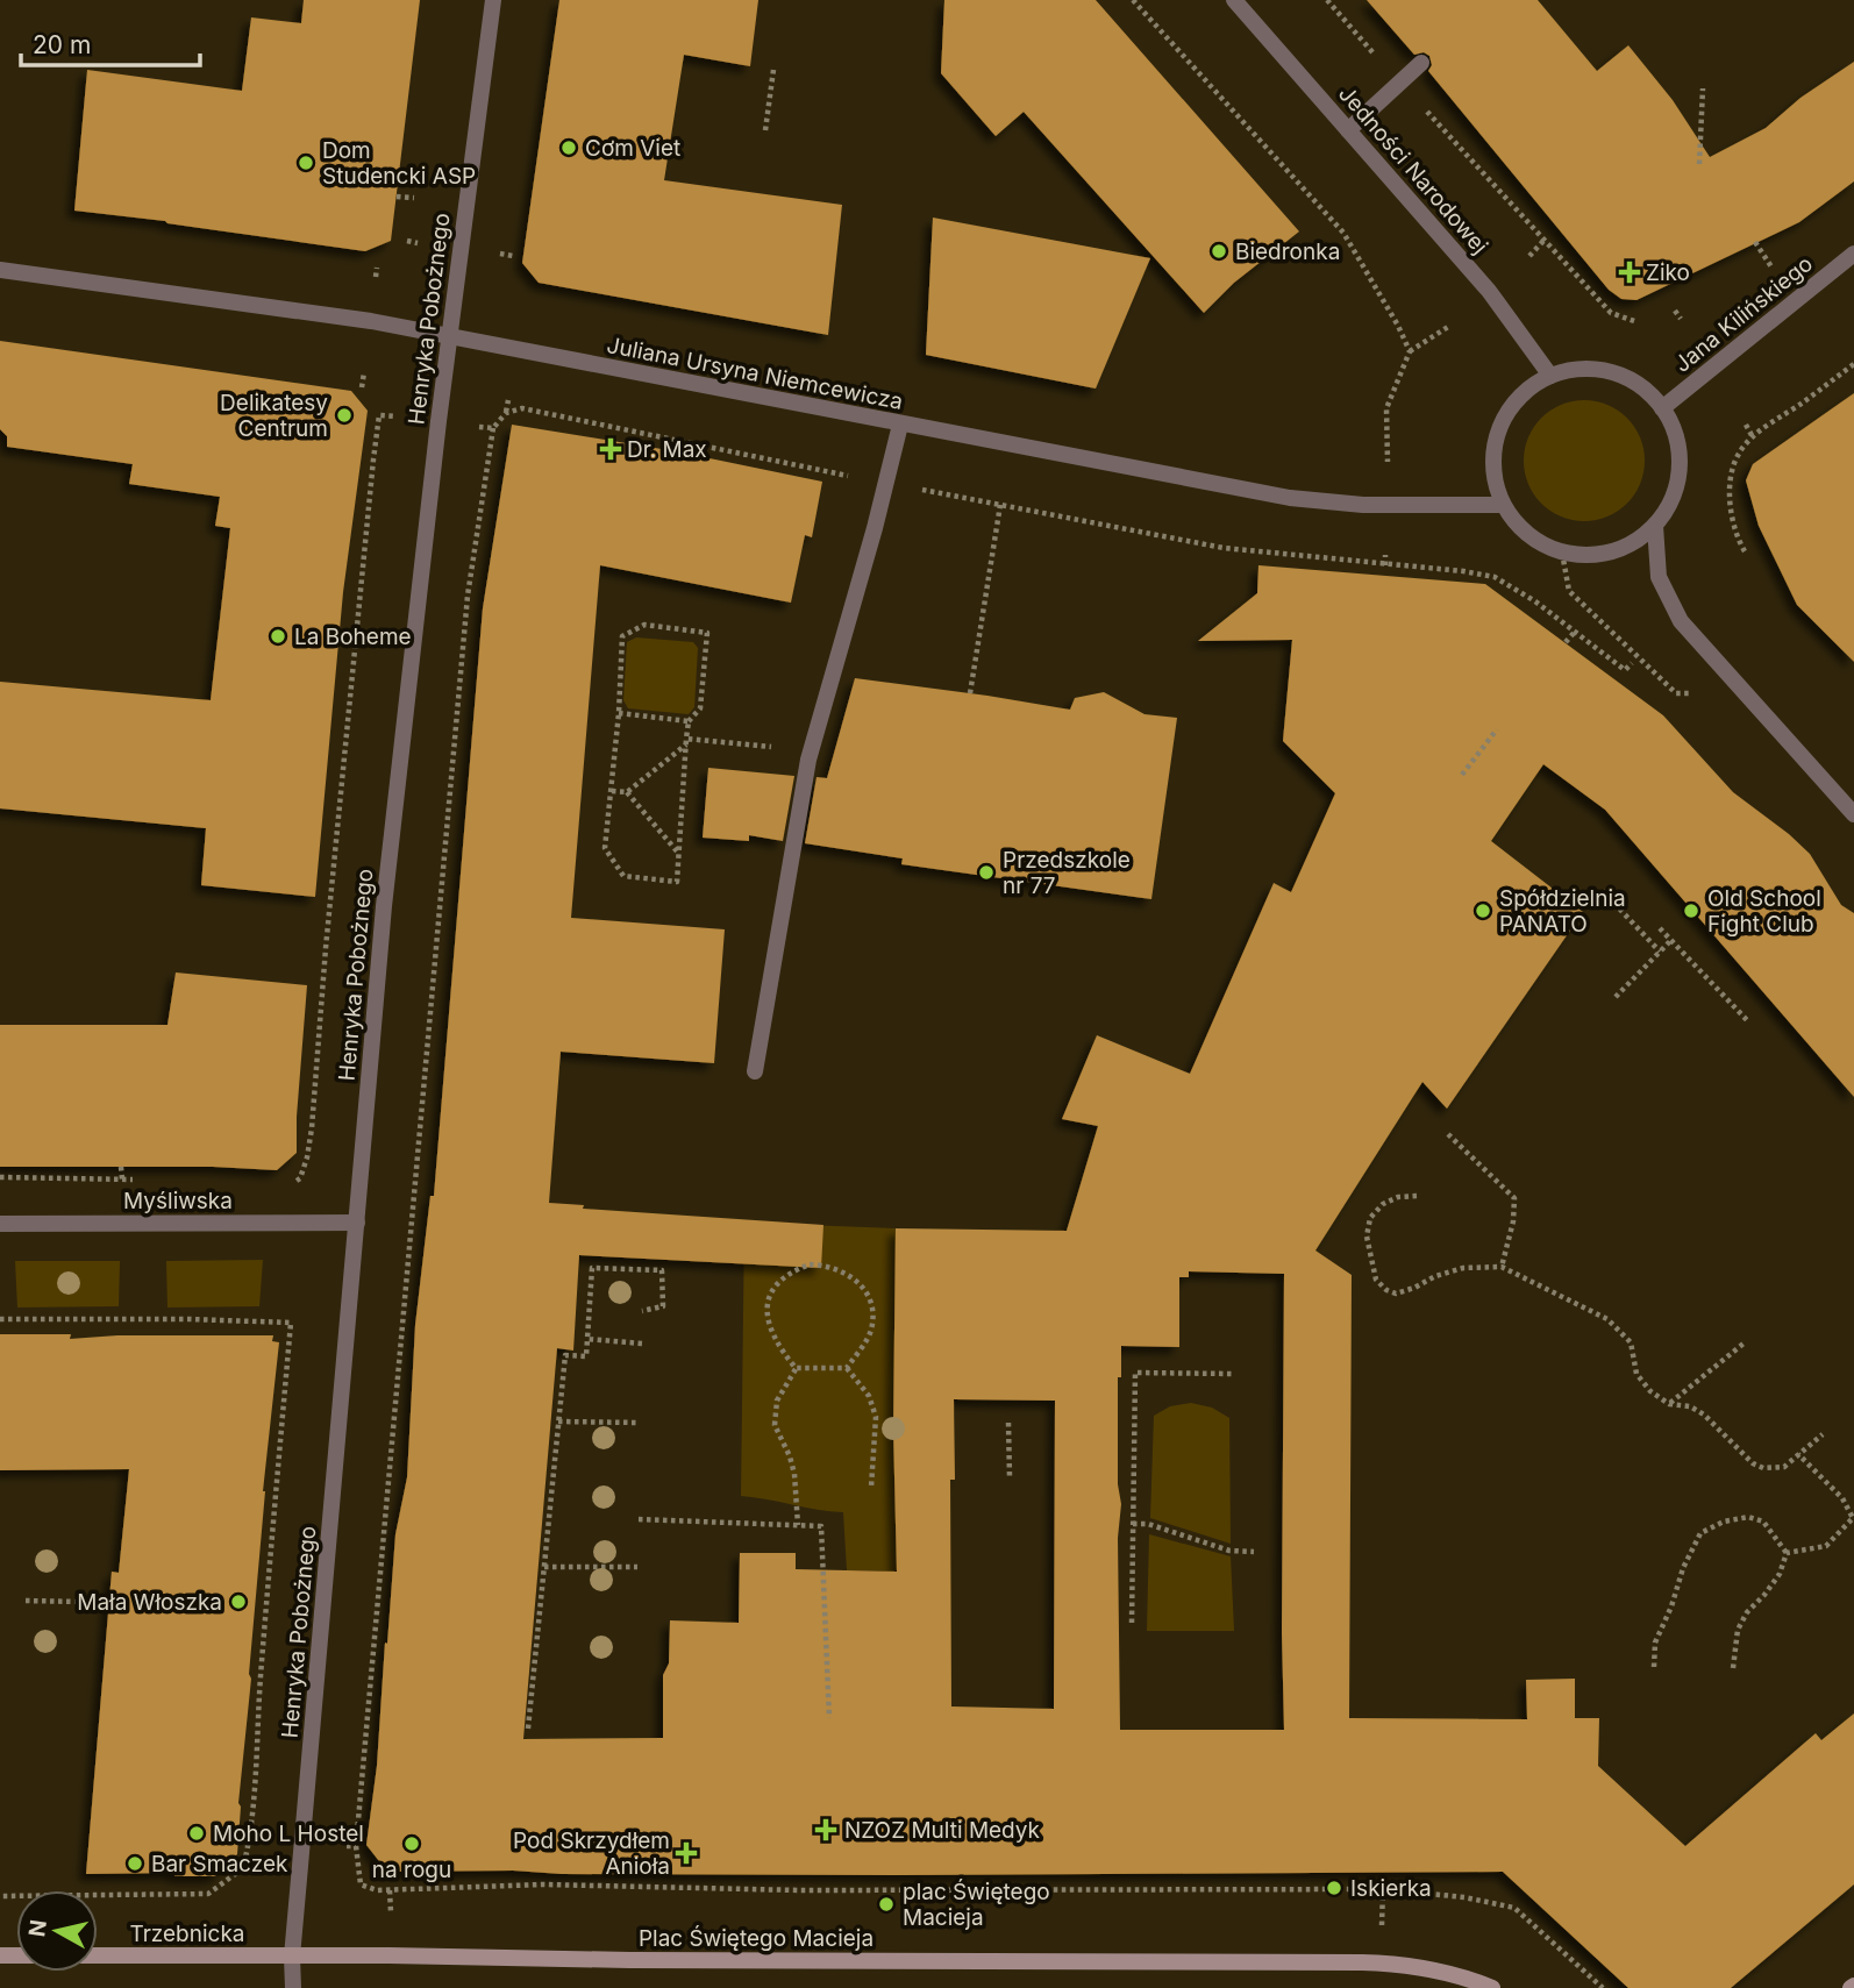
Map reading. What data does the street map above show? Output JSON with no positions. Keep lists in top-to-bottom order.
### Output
{
  "streets": {
    "street": [
      "Jedności Narodowej",
      "Jana Kilińskiego",
      "Henryka Pobożnego",
      "Juliana Ursyna Niemcewicza",
      "Myśliwska",
      "Trzebnicka",
      "Plac Świętego Macieja"
    ]
  },
  "crossings": [
    ["Jedności Narodowej", "Jana Kilińskiego"],
    ["Jedności Narodowej", "Juliana Ursyna Niemcewicza"],
    ["Jana Kilińskiego", "Juliana Ursyna Niemcewicza"],
    ["Henryka Pobożnego", "Juliana Ursyna Niemcewicza"],
    ["Henryka Pobożnego", "Myśliwska"],
    ["Henryka Pobożnego", "Trzebnicka"],
    ["Henryka Pobożnego", "Plac Świętego Macieja"],
    ["Trzebnicka", "Plac Świętego Macieja"]
  ],
  "places": {
    "other": [
      "Cơm Viet",
      "Dom Studencki ASP",
      "Biedronka",
      "Delikatesy Centrum",
      "La Boheme",
      "Przedszkole nr 77",
      "Spółdzielnia PANATO",
      "Old School Fight Club",
      "Mała Włoszka",
      "Moho L Hostel",
      "na rogu",
      "Bar Smaczek",
      "Iskierka",
      "plac Świętego Macieja"
    ],
    "health": [
      "Ziko",
      "Dr. Max",
      "NZOZ Multi Medyk",
      "Pod Skrzydłem Anioła"
    ]
  },
  "scale_bar": "20 m",
  "north": "left"
}
